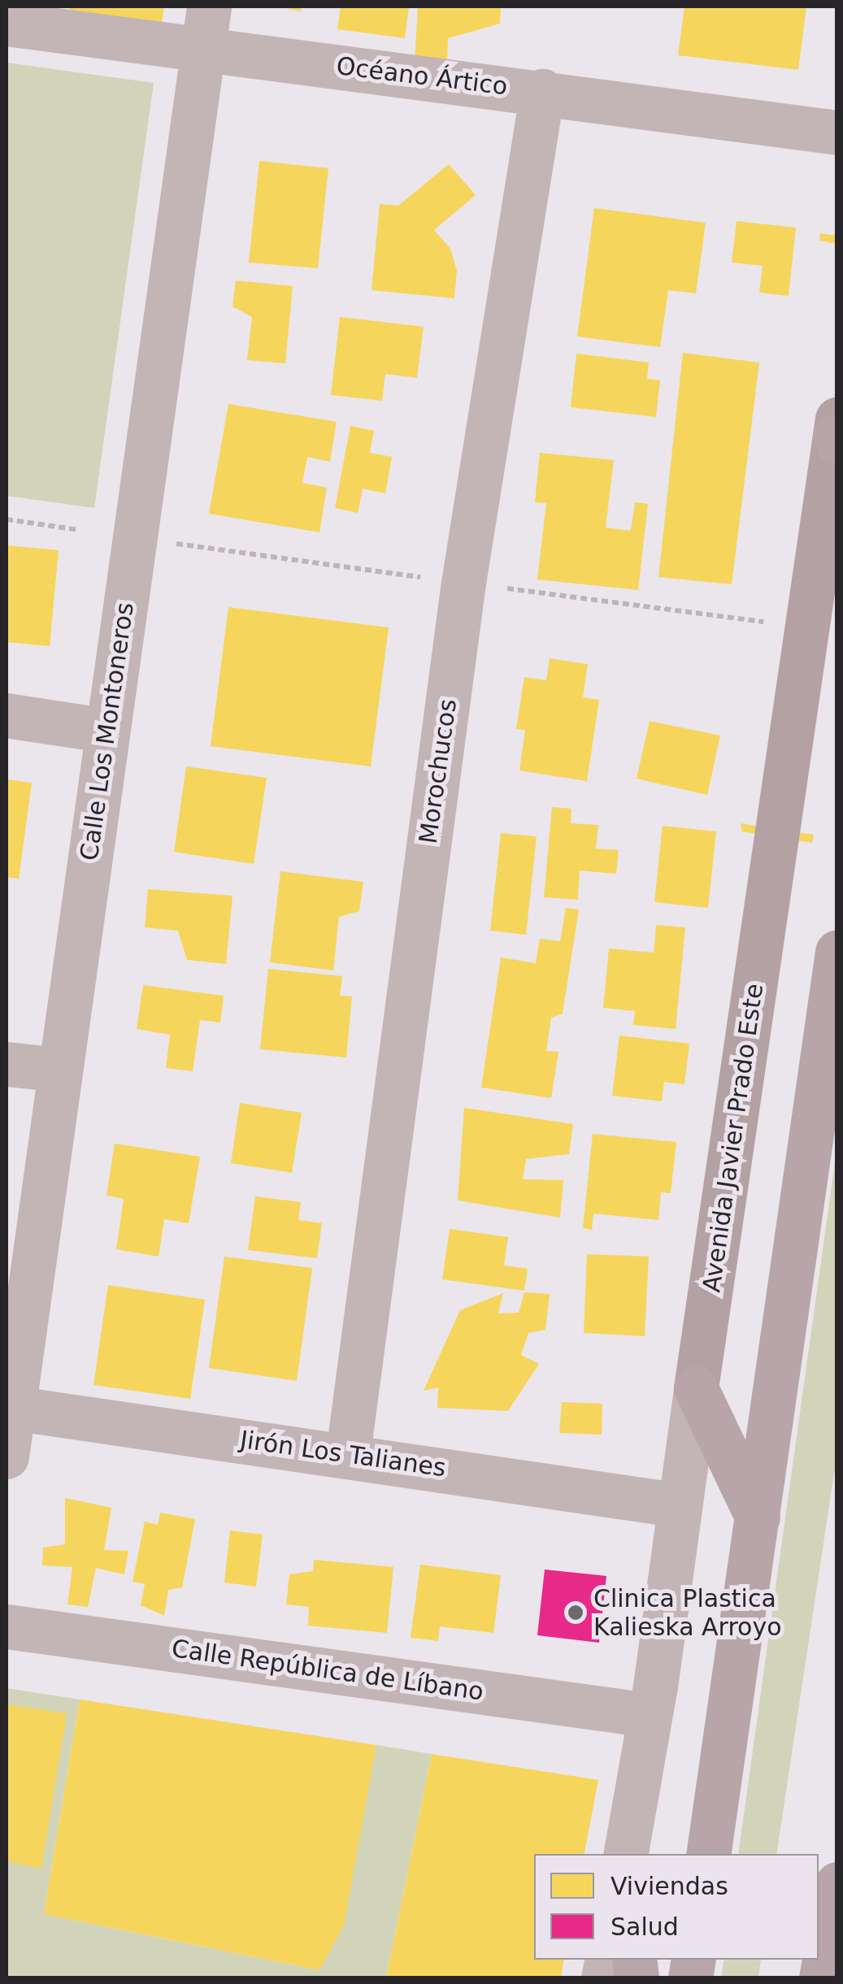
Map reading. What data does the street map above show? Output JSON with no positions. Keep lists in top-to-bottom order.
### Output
{
  "streets": {
    "main road": ["Avenida Javier Prado Este"],
    "street": [
      "Océano Ártico",
      "Calle Los Montoneros",
      "Morochucos",
      "Jirón Los Talianes",
      "Calle República de Líbano"
    ]
  },
  "crossings": [
    ["Océano Ártico", "Calle Los Montoneros"],
    ["Océano Ártico", "Morochucos"],
    ["Calle Los Montoneros", "Jirón Los Talianes"],
    ["Morochucos", "Jirón Los Talianes"],
    ["Avenida Javier Prado Este", "Jirón Los Talianes"],
    ["Avenida Javier Prado Este", "Calle República de Líbano"]
  ],
  "places": ["Clinica Plastica Kalieska Arroyo"],
  "legend": ["Viviendas", "Salud"]
}
